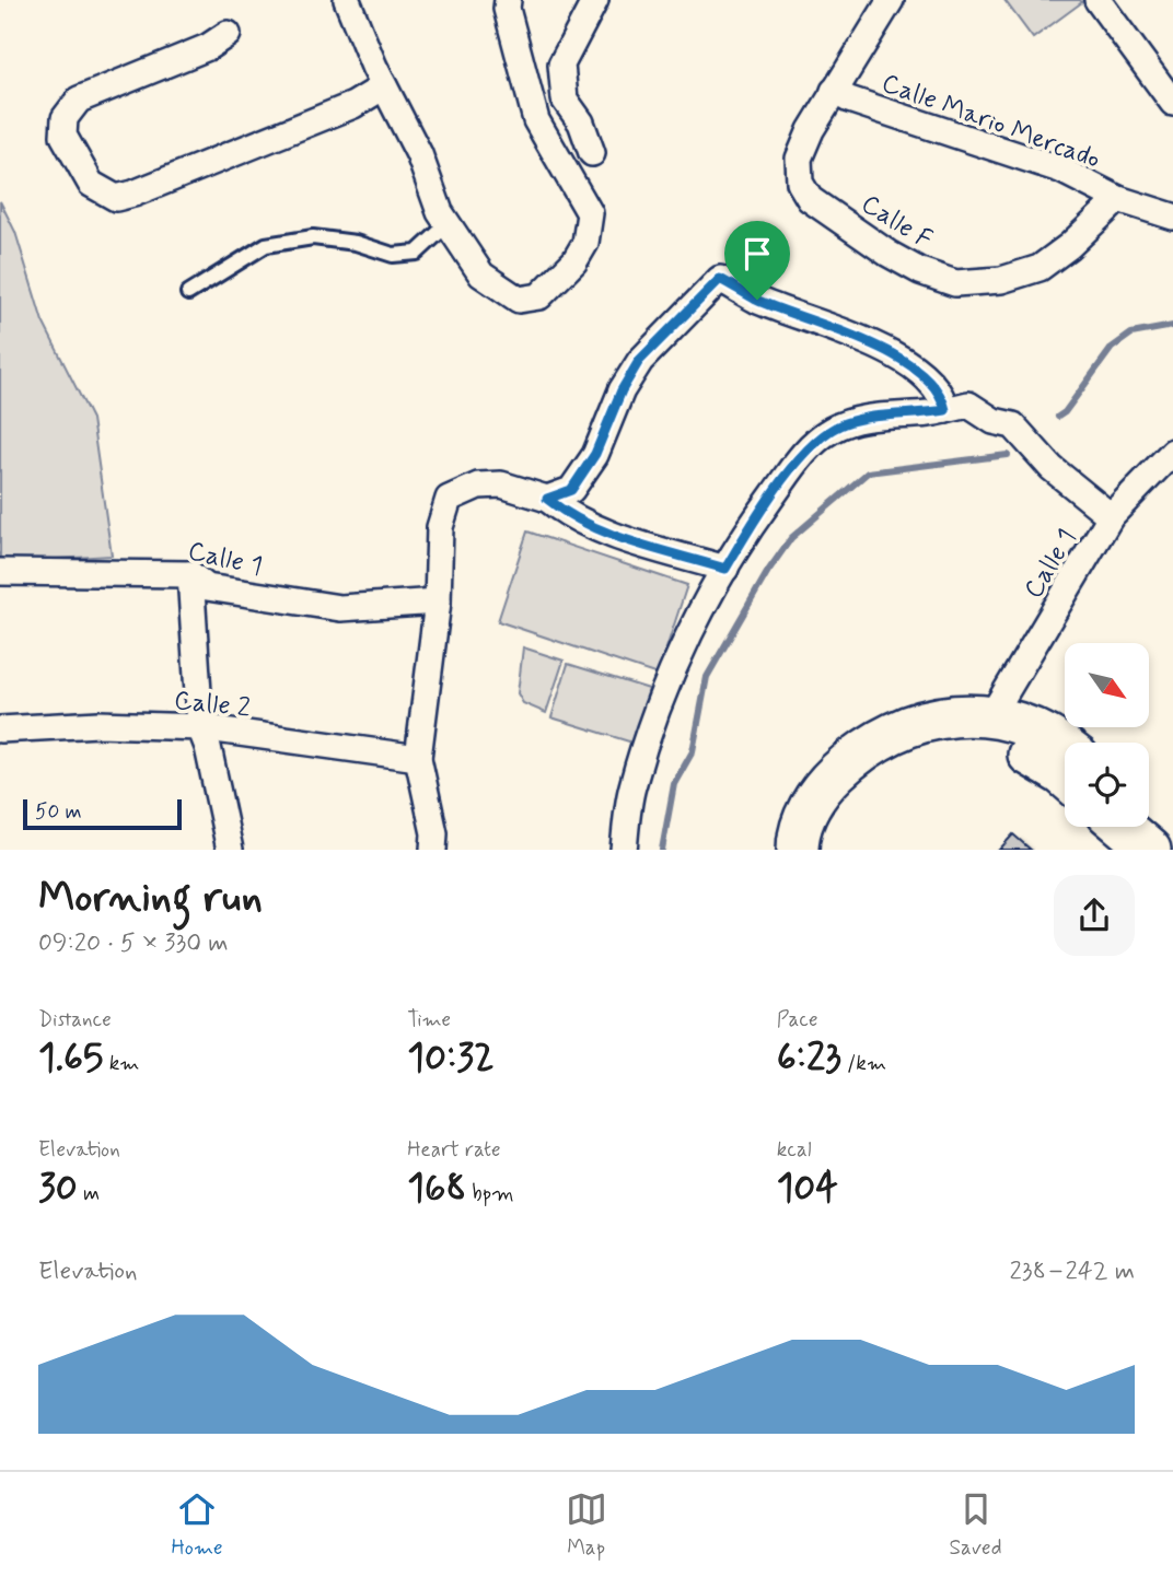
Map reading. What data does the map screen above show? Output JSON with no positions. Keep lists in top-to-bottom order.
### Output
{
  "streets": {
    "street": [
      "Calle Mario Mercado",
      "Calle F",
      "Calle 1",
      "Calle 2"
    ]
  },
  "crossings": [
    ["Calle Mario Mercado", "Calle F"]
  ],
  "scale_bar": "50 m",
  "north": "bottom right",
  "page": {
    "scale": "50 m",
    "heading": ["Morning run", "09:20 · 5 × 330 m"],
    "stats": [
      ["Distance", "1.65 km"],
      ["Time", "10:32"],
      ["Pace", "6:23 /km"],
      ["Elevation", "30 m"],
      ["Heart rate", "168 bpm"],
      ["kcal", "104"]
    ],
    "chart": ["Elevation", "238–242 m"],
    "tabs": ["Home", "Map", "Saved"]
  }
}
